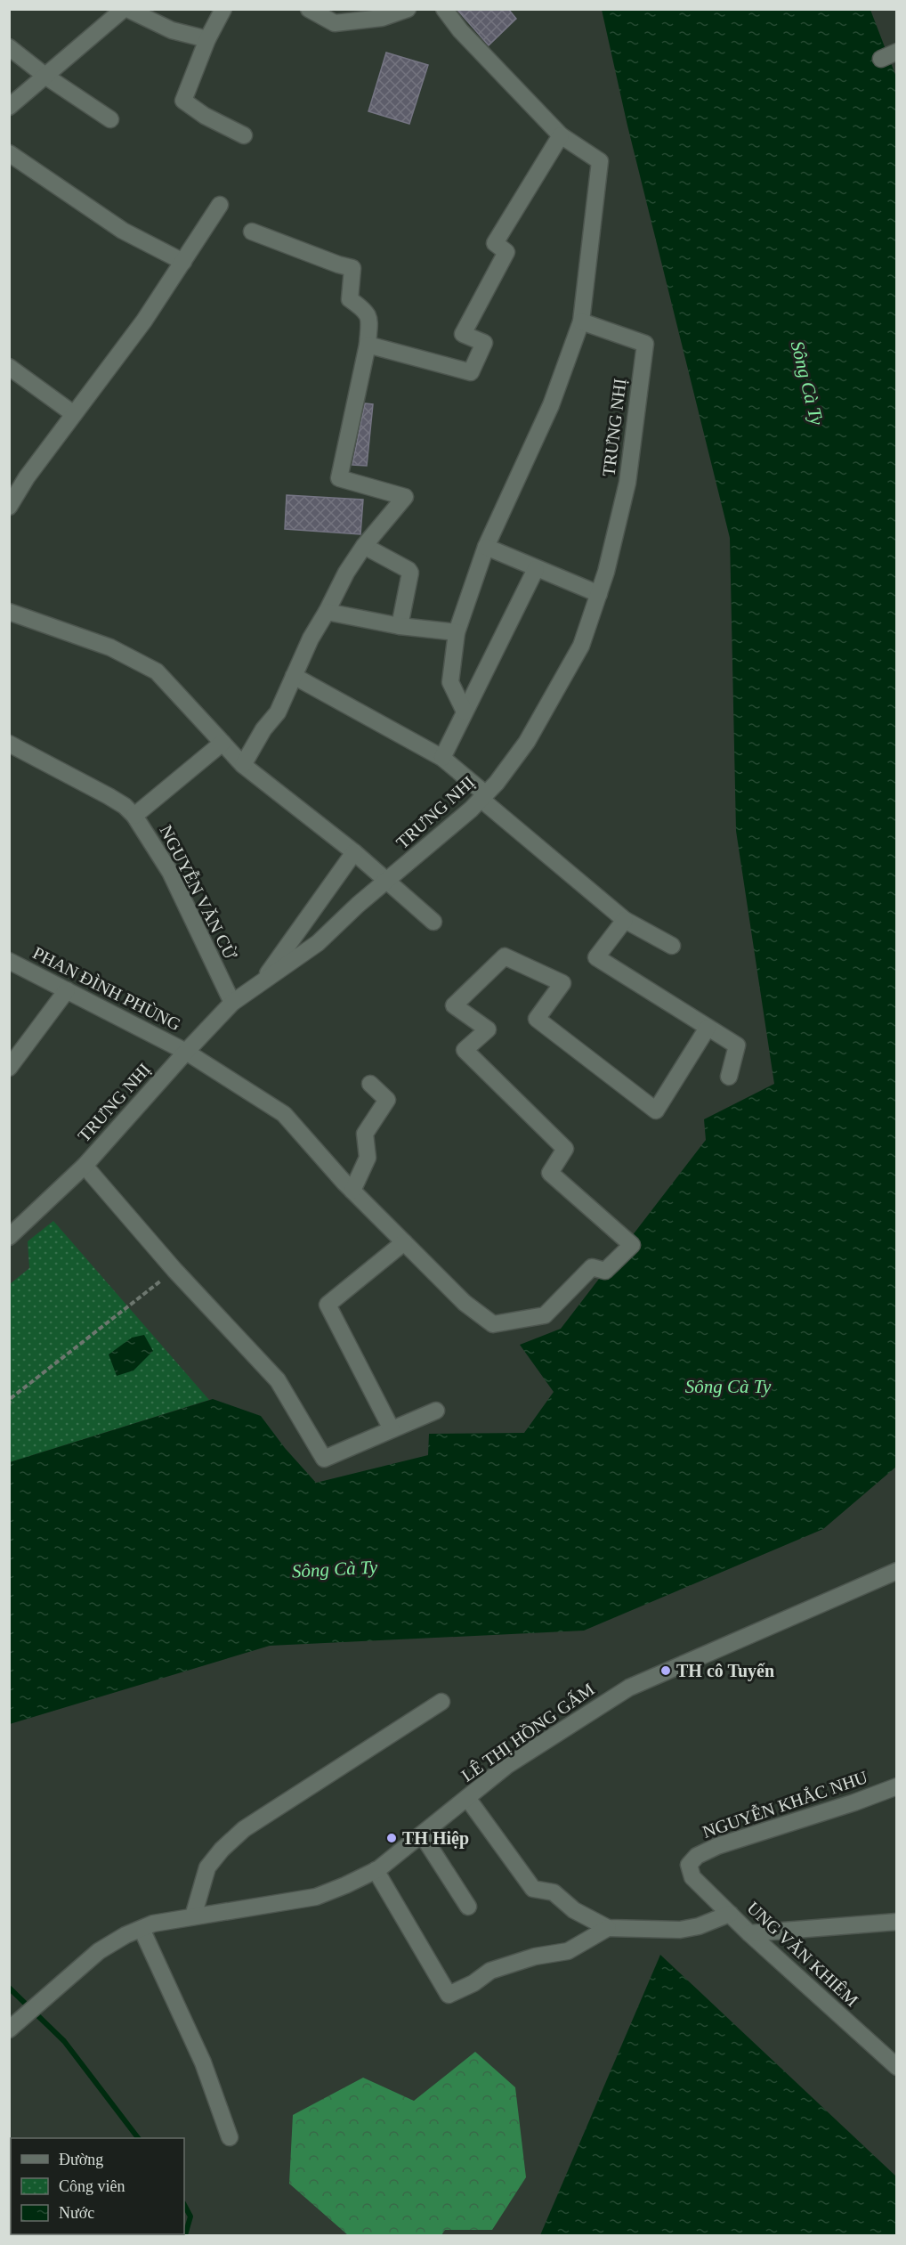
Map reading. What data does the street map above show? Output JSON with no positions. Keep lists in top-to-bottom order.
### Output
{
  "streets": {
    "street": [
      "TRƯNG NHỊ",
      "NGUYỄN VĂN CỪ",
      "PHAN ĐÌNH PHÙNG",
      "LÊ THỊ HỒNG GẤM",
      "NGUYỄN KHẮC NHU",
      "UNG VĂN KHIÊM"
    ]
  },
  "crossings": [
    ["TRƯNG NHỊ", "NGUYỄN VĂN CỪ"],
    ["TRƯNG NHỊ", "PHAN ĐÌNH PHÙNG"],
    ["NGUYỄN KHẮC NHU", "UNG VĂN KHIÊM"]
  ],
  "water": ["Sông Cà Ty"],
  "places": ["TH cô Tuyến", "TH Hiệp"],
  "legend": ["Đường", "Công viên", "Nước"]
}
